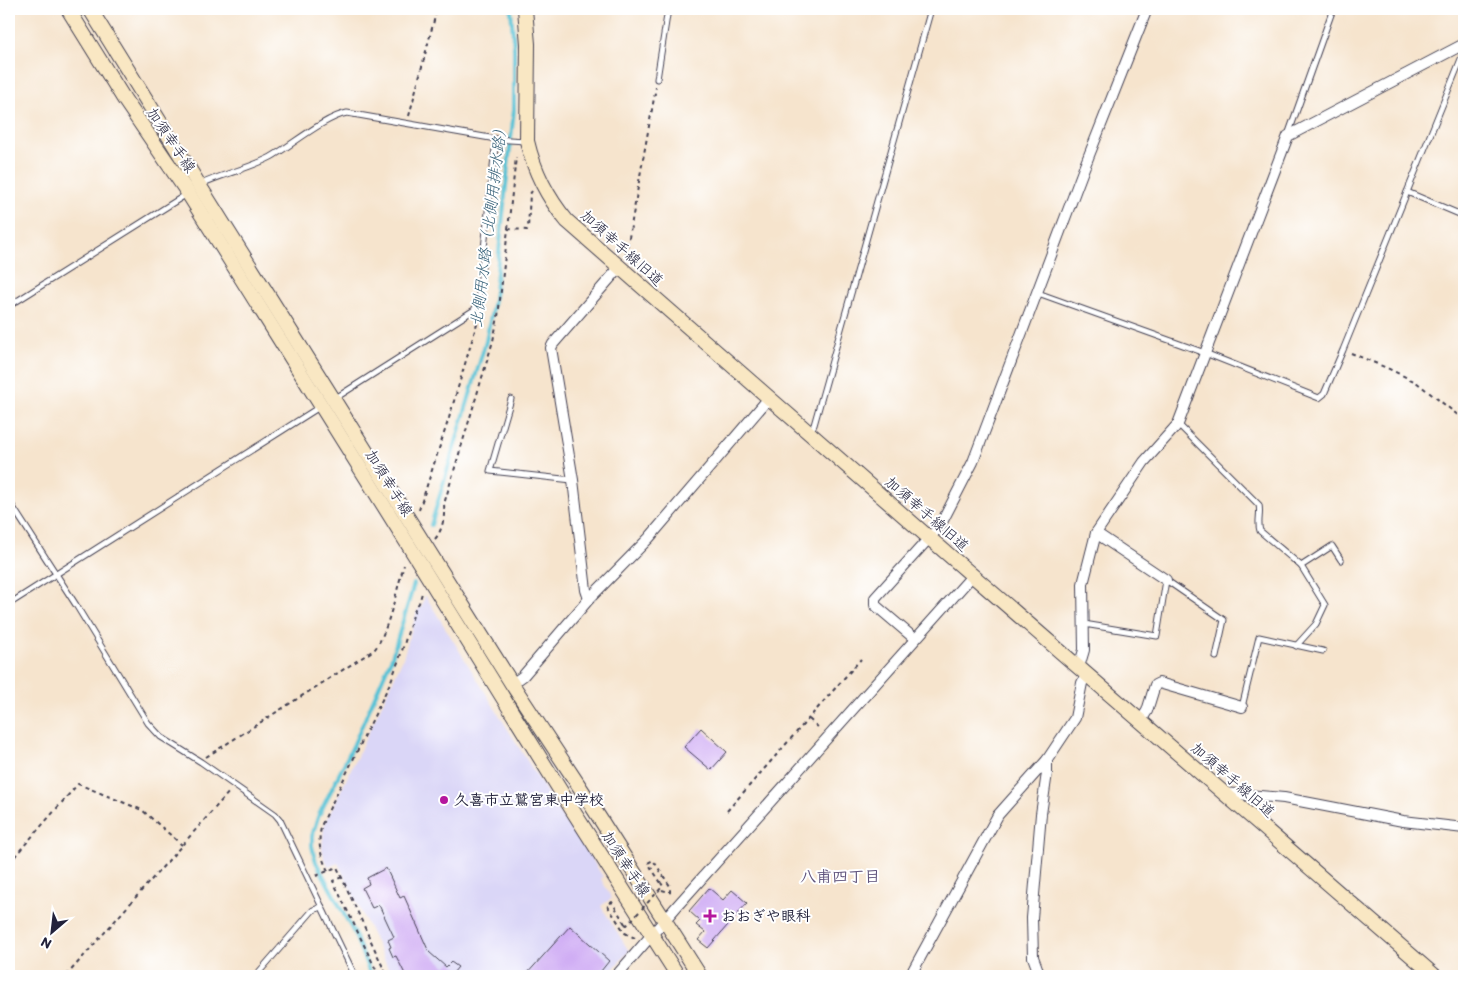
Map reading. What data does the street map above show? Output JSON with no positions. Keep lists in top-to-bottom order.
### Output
{
  "streets": {
    "main road": ["加須幸手線", "加須幸手線旧道"]
  },
  "districts": ["八甫四丁目"],
  "water": ["北側用水路（北側用排水路）"],
  "places": {
    "other": ["久喜市立鷲宮東中学校"],
    "health": ["おおぎや眼科"]
  },
  "north": "bottom left"
}
